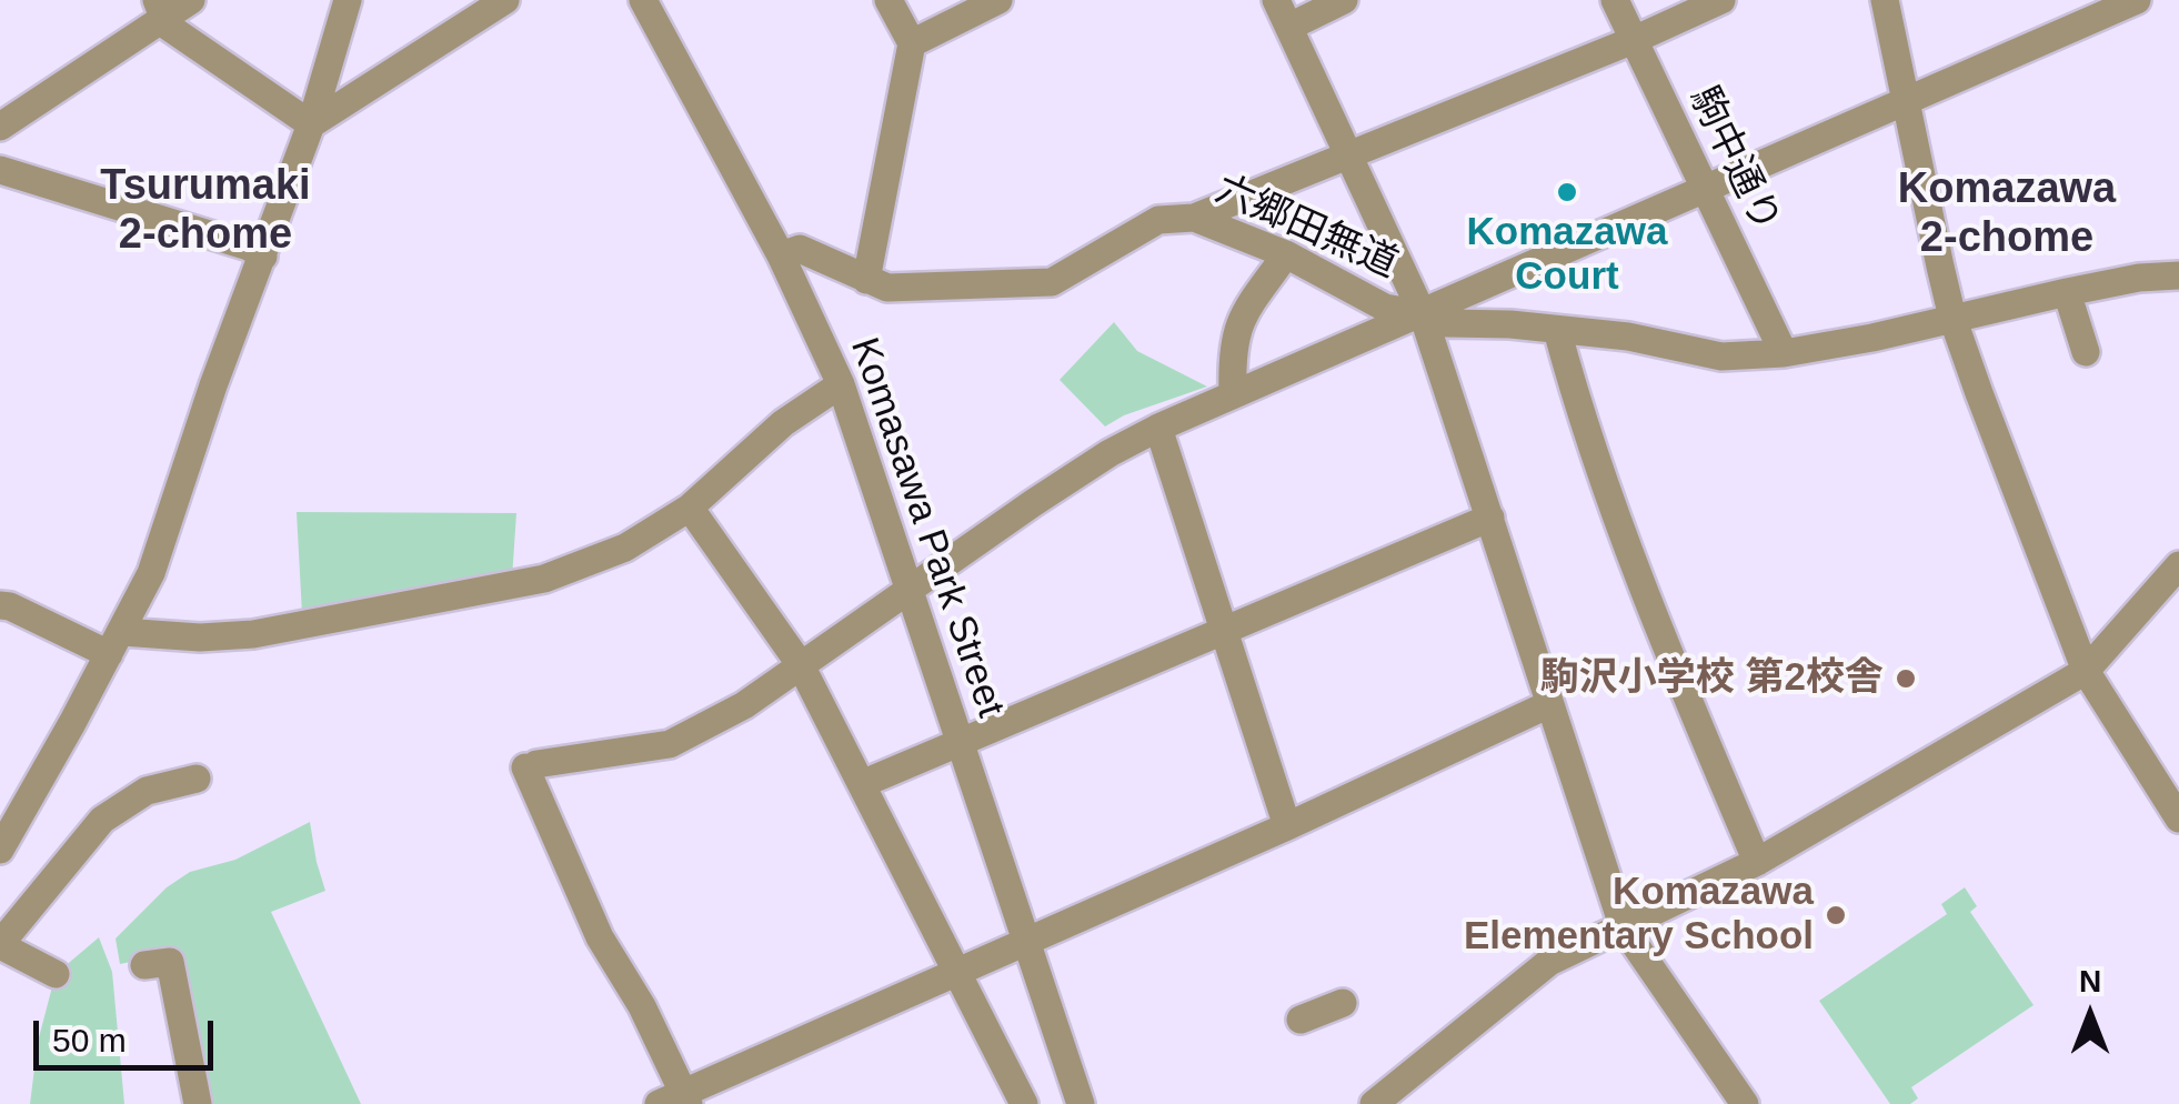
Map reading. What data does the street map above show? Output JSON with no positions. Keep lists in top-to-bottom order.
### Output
{
  "streets": {
    "street": ["駒中通り", "六郷田無道", "Komasawa Park Street"]
  },
  "crossings": [
    ["駒中通り", "六郷田無道"],
    ["六郷田無道", "Komasawa Park Street"]
  ],
  "districts": ["Tsurumaki 2-chome", "Komazawa 2-chome"],
  "places": ["Komazawa Court", "駒沢小学校 第2校舎", "Komazawa Elementary School"],
  "scale_bar": "50 m",
  "north": "top"
}
